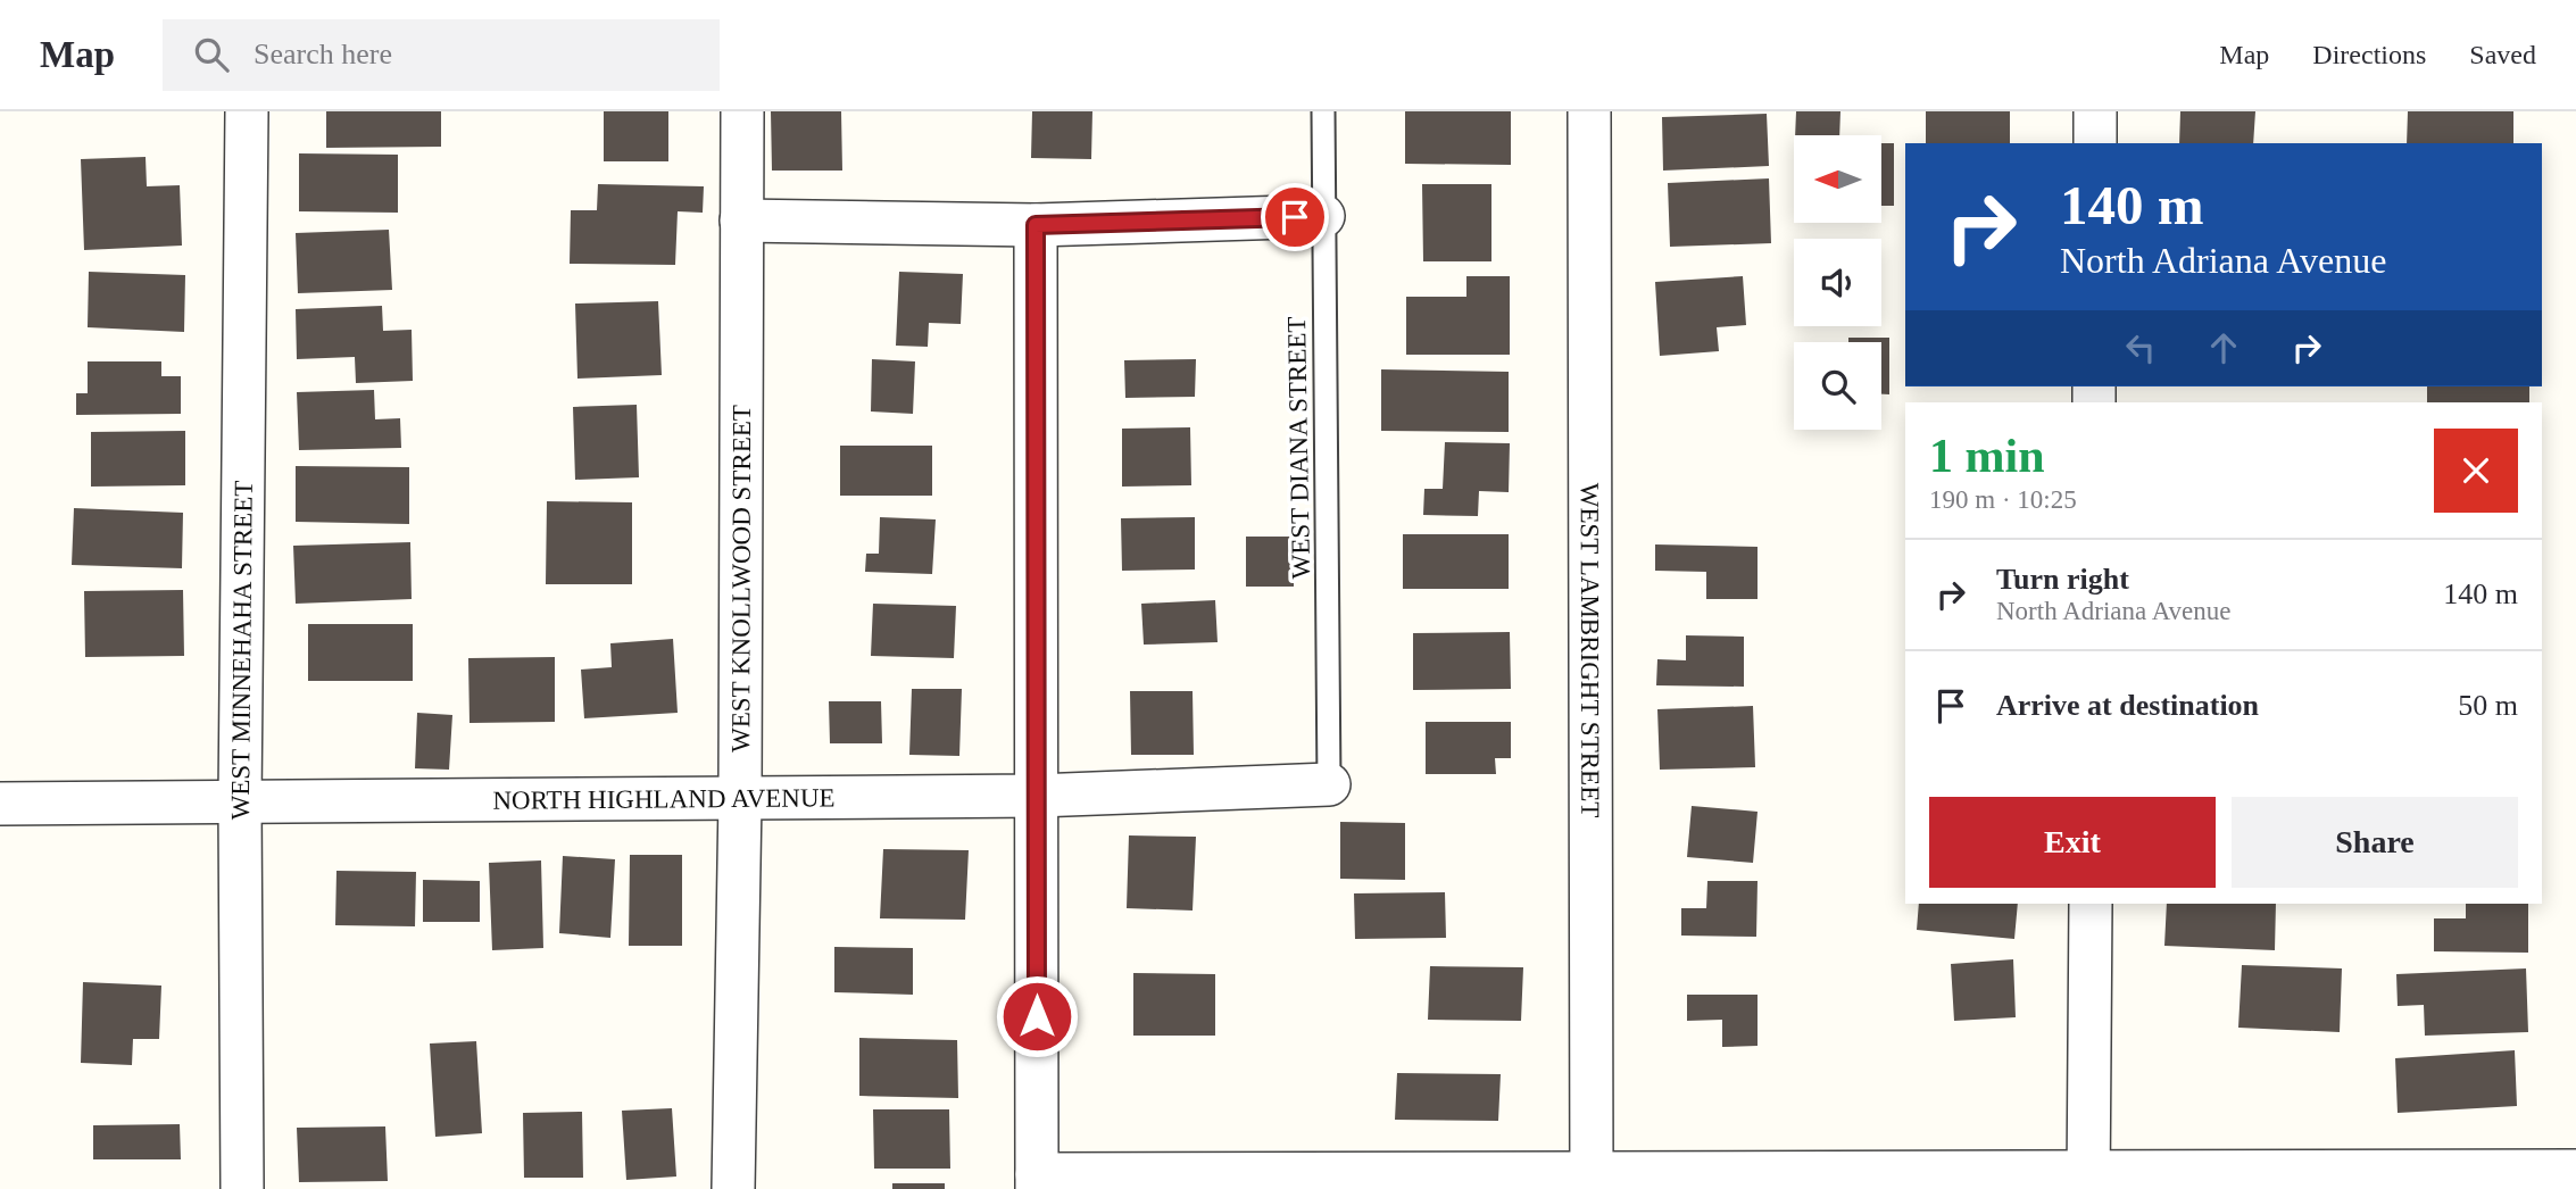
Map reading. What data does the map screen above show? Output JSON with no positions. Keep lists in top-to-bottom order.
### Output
{
  "streets": {
    "street": [
      "WEST KNOLLWOOD STREET",
      "WEST MINNEHAHA STREET",
      "WEST LAMBRIGHT STREET",
      "NORTH HIGHLAND AVENUE"
    ],
    "lane": ["WEST DIANA STREET"]
  },
  "crossings": [
    ["WEST DIANA STREET", "NORTH HIGHLAND AVENUE"],
    ["WEST KNOLLWOOD STREET", "NORTH HIGHLAND AVENUE"],
    ["WEST MINNEHAHA STREET", "NORTH HIGHLAND AVENUE"]
  ],
  "north": "left",
  "page": {
    "header": "Map",
    "search": "Search here",
    "nav": ["Map", "Directions", "Saved"],
    "turn": ["140 m", "North Adriana Avenue"],
    "heading": ["1 min", "190 m · 10:25"],
    "list": [
      {
        "name": "Turn right",
        "note": "North Adriana Avenue",
        "value": "140 m"
      },
      {
        "name": "Arrive at destination",
        "value": "50 m"
      }
    ],
    "buttons": ["Exit", "Share"]
  }
}
